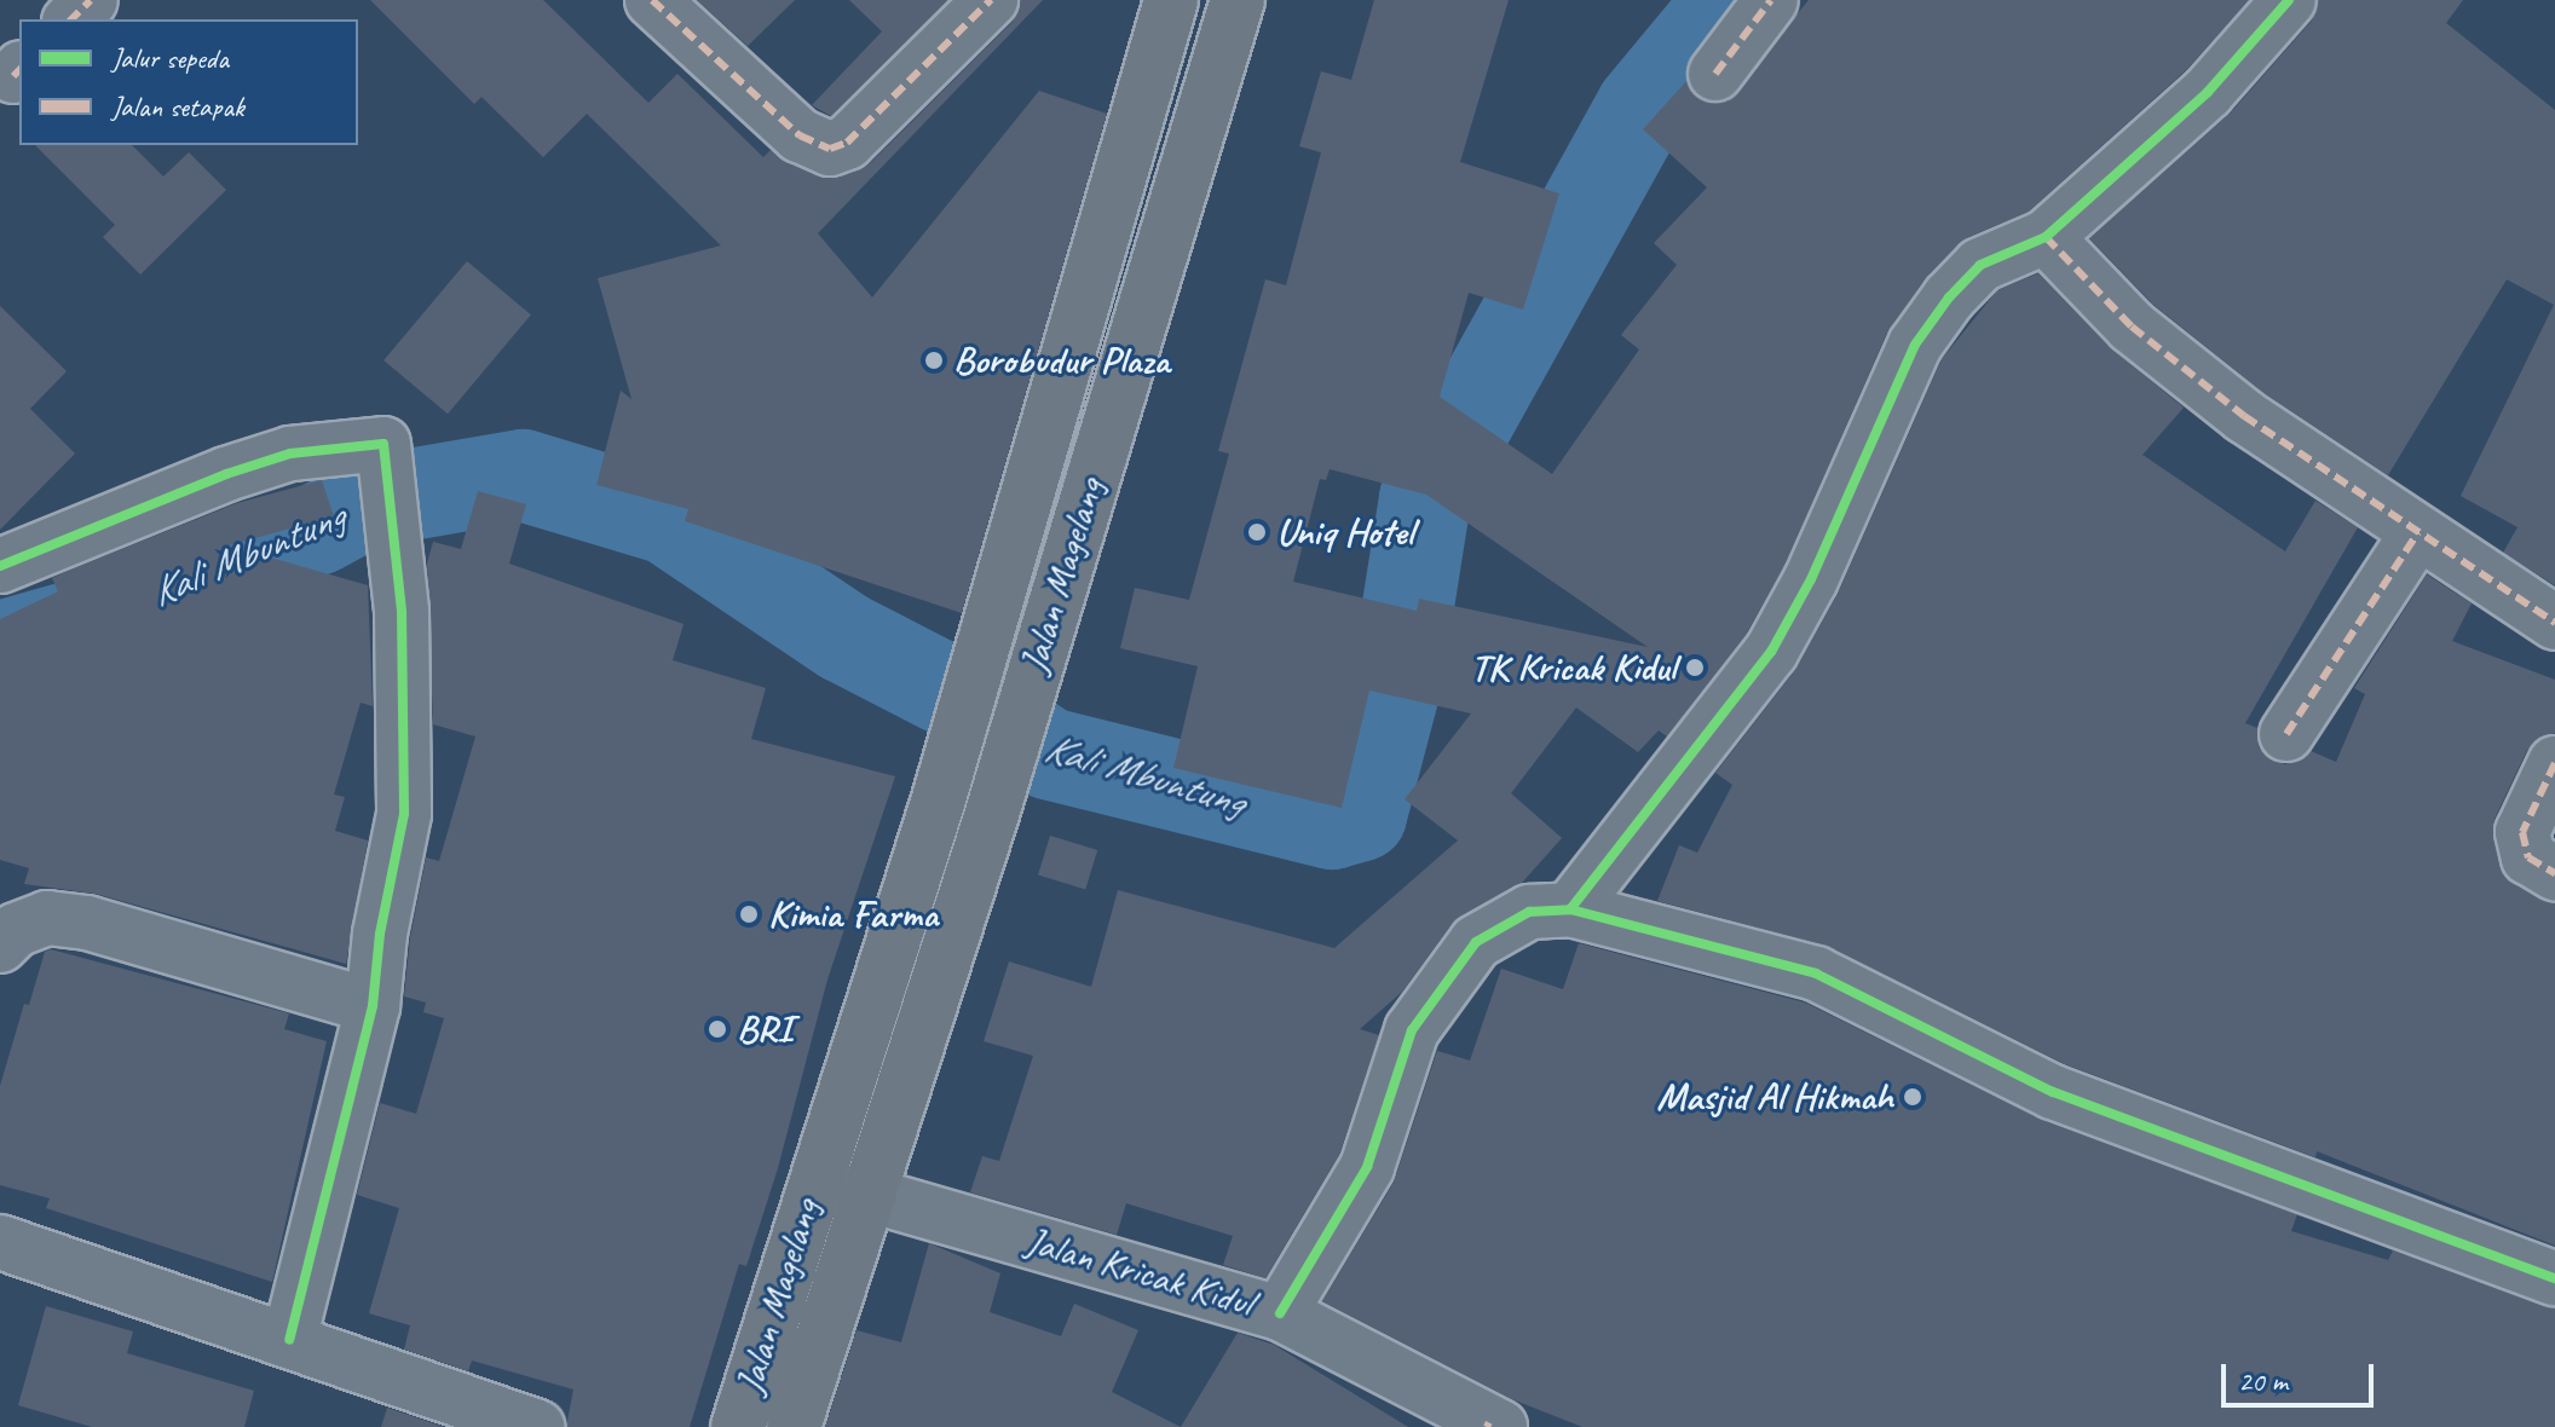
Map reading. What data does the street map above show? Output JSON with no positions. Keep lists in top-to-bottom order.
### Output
{
  "streets": {
    "main road": ["Jalan Magelang"],
    "street": ["Jalan Kricak Kidul"]
  },
  "crossings": [
    ["Jalan Magelang", "Jalan Kricak Kidul"]
  ],
  "water": ["Kali Mbuntung"],
  "places": [
    "Borobudur Plaza",
    "Uniq Hotel",
    "TK Kricak Kidul",
    "Kimia Farma",
    "BRI",
    "Masjid Al Hikmah"
  ],
  "legend": ["Jalur sepeda", "Jalan setapak"],
  "scale_bar": "20 m"
}
